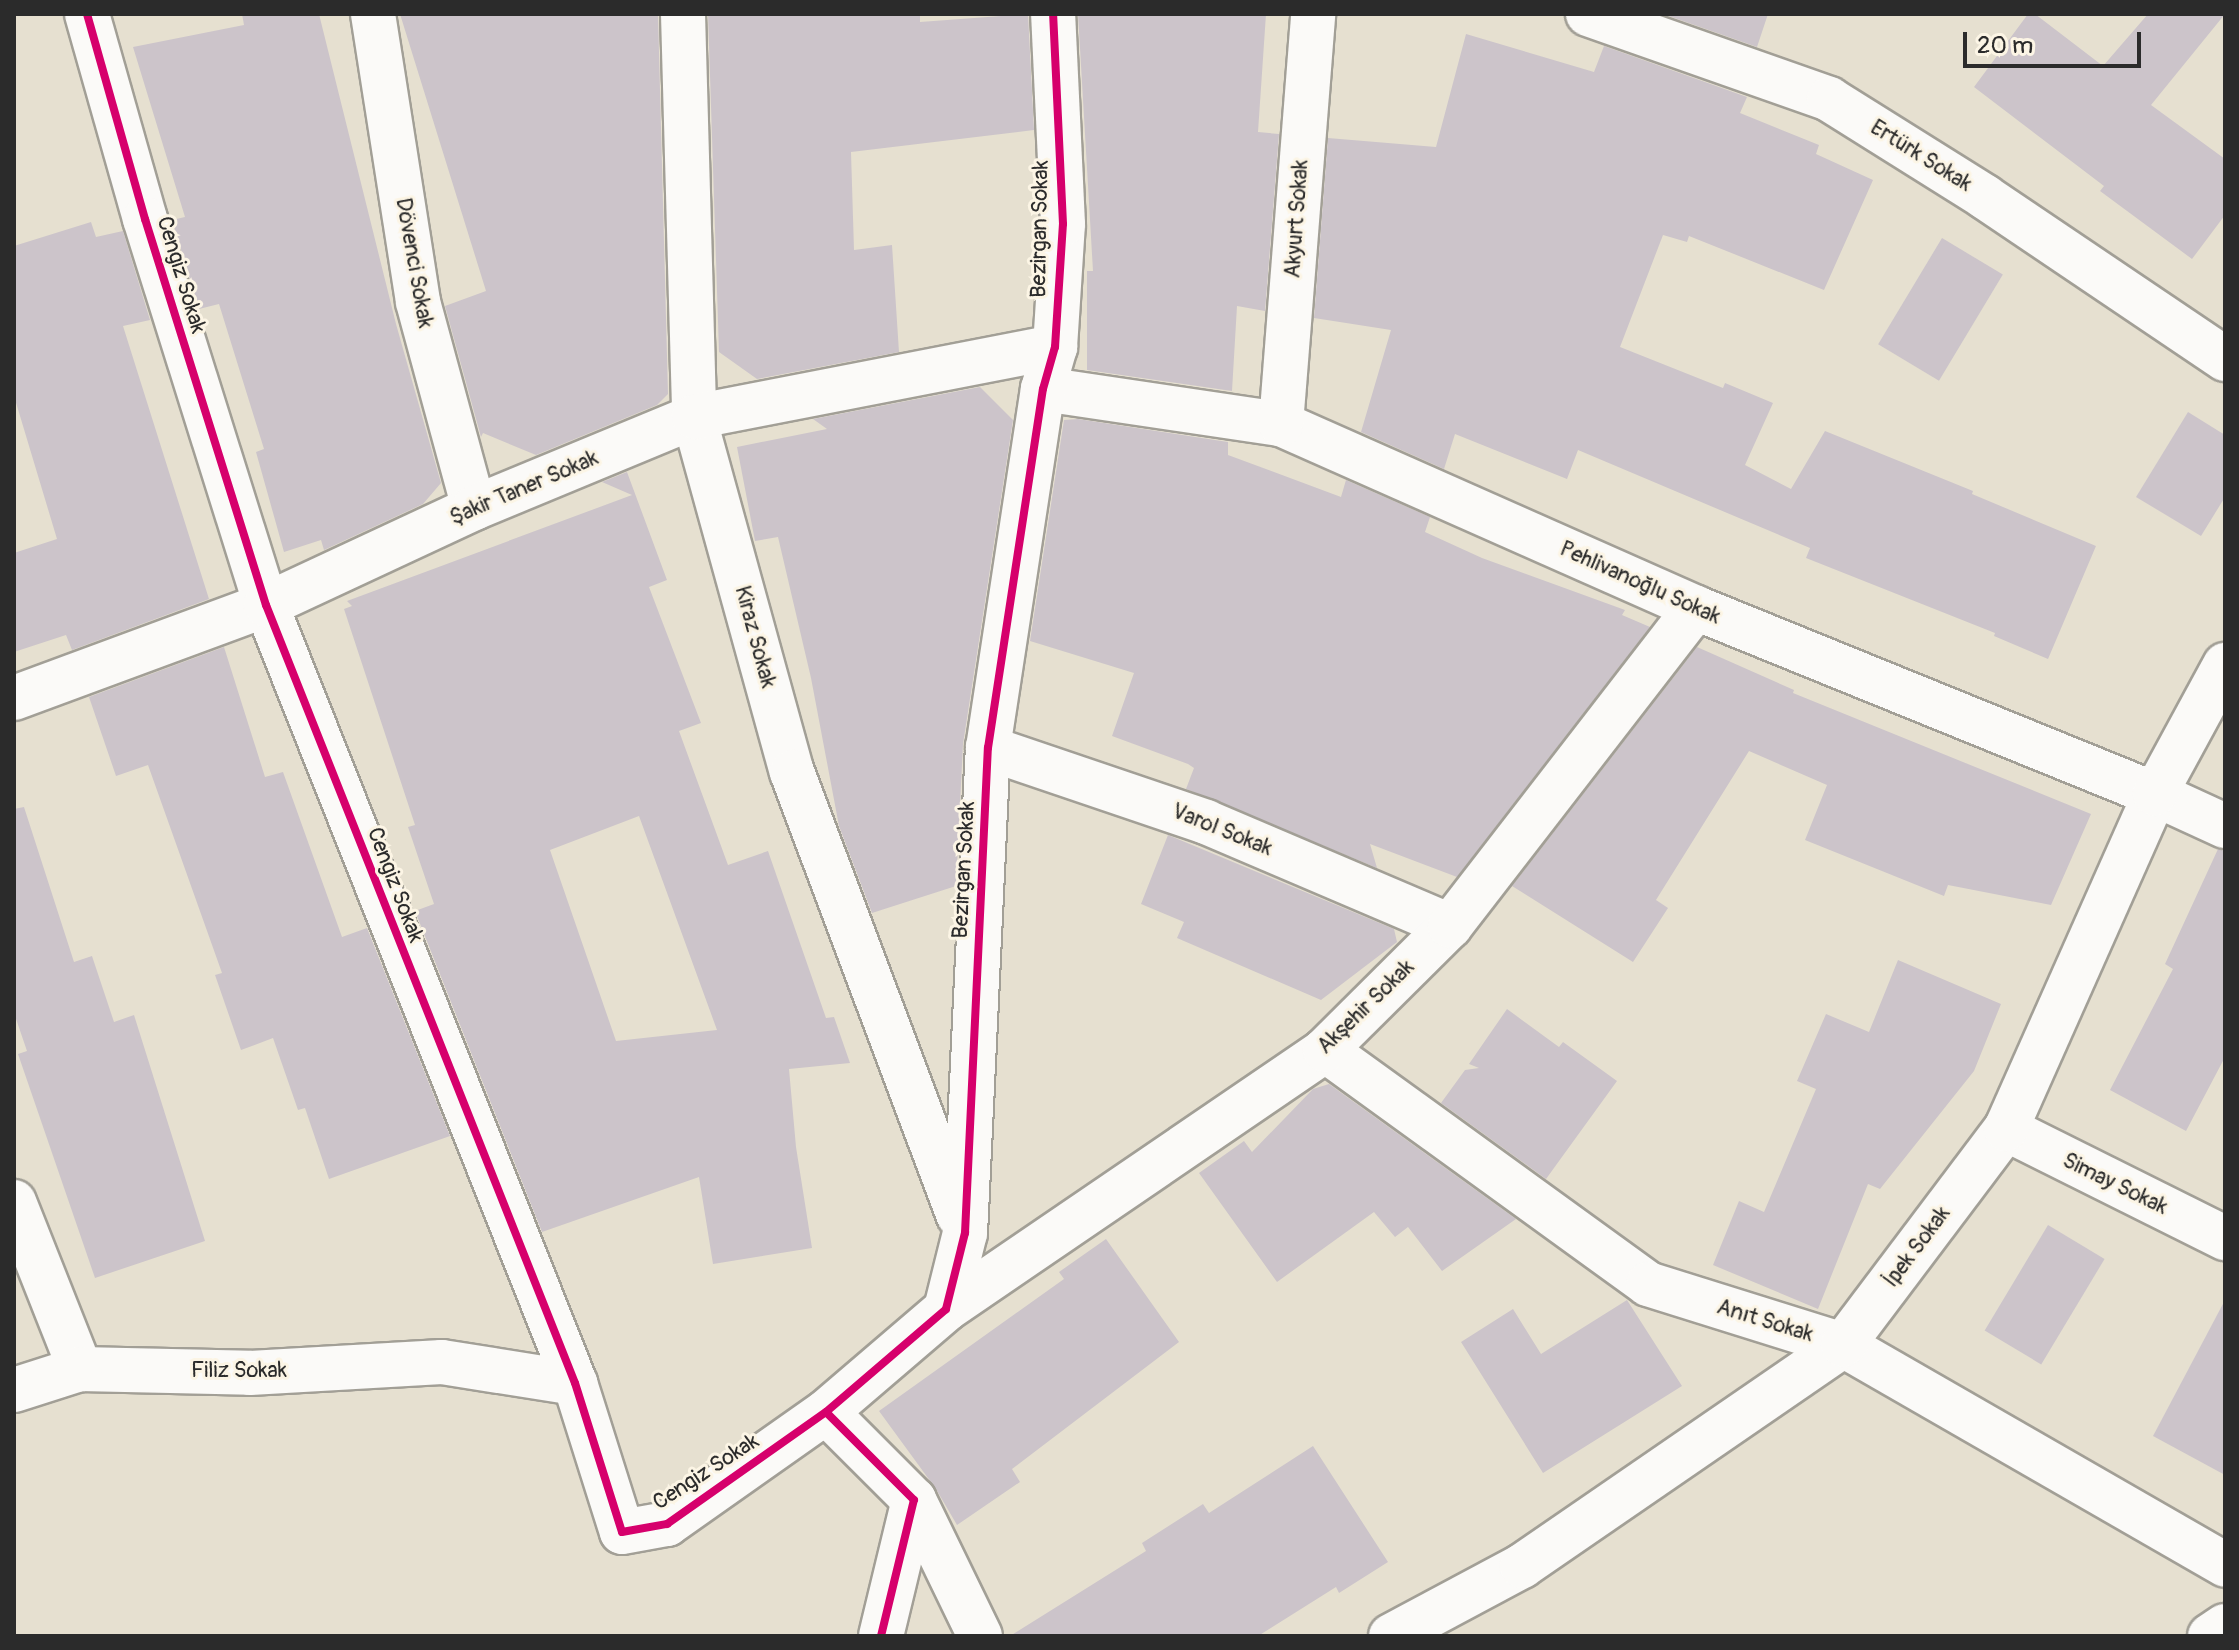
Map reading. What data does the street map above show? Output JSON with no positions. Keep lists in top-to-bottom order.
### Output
{
  "streets": {
    "street": [
      "Ertürk Sokak",
      "Akyurt Sokak",
      "Bezirgan Sokak",
      "Dövenci Sokak",
      "Cengiz Sokak",
      "Şakir Taner Sokak",
      "Pehlivanoğlu Sokak",
      "Kiraz Sokak",
      "Varol Sokak",
      "Akşehir Sokak",
      "Simay Sokak",
      "İpek Sokak",
      "Anıt Sokak",
      "Filiz Sokak"
    ]
  },
  "crossings": [
    ["Akyurt Sokak", "Pehlivanoğlu Sokak"],
    ["Bezirgan Sokak", "Şakir Taner Sokak"],
    ["Bezirgan Sokak", "Pehlivanoğlu Sokak"],
    ["Bezirgan Sokak", "Kiraz Sokak"],
    ["Bezirgan Sokak", "Varol Sokak"],
    ["Bezirgan Sokak", "Akşehir Sokak"],
    ["Dövenci Sokak", "Şakir Taner Sokak"],
    ["Cengiz Sokak", "Şakir Taner Sokak"],
    ["Cengiz Sokak", "Filiz Sokak"],
    ["Şakir Taner Sokak", "Kiraz Sokak"],
    ["Pehlivanoğlu Sokak", "Akşehir Sokak"],
    ["Pehlivanoğlu Sokak", "İpek Sokak"],
    ["Varol Sokak", "Akşehir Sokak"],
    ["Akşehir Sokak", "Anıt Sokak"],
    ["Simay Sokak", "İpek Sokak"],
    ["İpek Sokak", "Anıt Sokak"]
  ],
  "scale_bar": "20 m"
}
